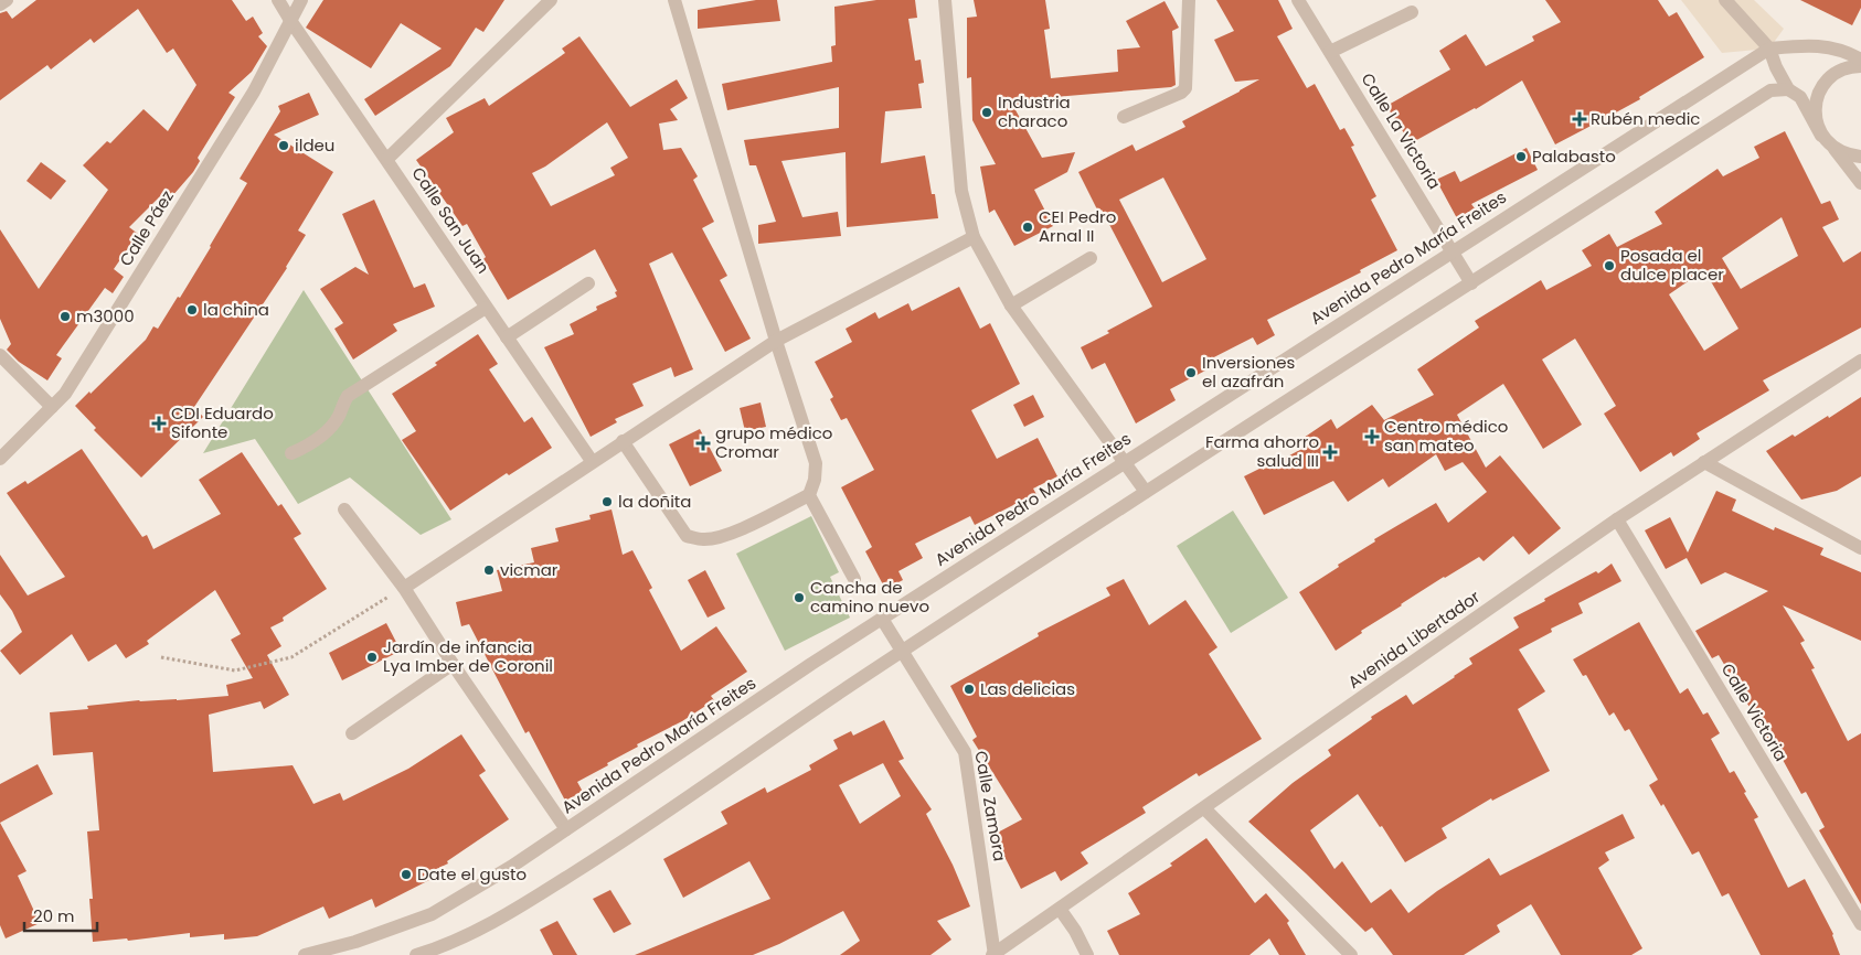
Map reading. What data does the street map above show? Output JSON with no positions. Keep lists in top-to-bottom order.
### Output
{
  "streets": {
    "street": [
      "Calle La Victoria",
      "Calle San Juan",
      "Calle Páez",
      "Avenida Pedro María Freites",
      "Avenida Libertador",
      "Calle Victoria",
      "Calle Zamora"
    ]
  },
  "crossings": [
    ["Calle La Victoria", "Avenida Pedro María Freites"],
    ["Calle San Juan", "Calle Páez"],
    ["Avenida Pedro María Freites", "Calle Zamora"],
    ["Avenida Libertador", "Calle Victoria"],
    ["Avenida Libertador", "Calle Zamora"]
  ],
  "places": {
    "other": [
      "Industria characo",
      "ildeu",
      "Palabasto",
      "CEI Pedro Arnal II",
      "Posada el dulce placer",
      "la china",
      "m3000",
      "Inversiones el azafrán",
      "la doñita",
      "vicmar",
      "Cancha de camino nuevo",
      "Jardín de infancia Lya Imber de Coronil",
      "Las delicias",
      "Date el gusto"
    ],
    "health": [
      "Rubén medic",
      "CDI Eduardo Sifonte",
      "Centro médico san mateo",
      "grupo médico Cromar",
      "Farma ahorro salud III"
    ]
  },
  "scale_bar": "20 m"
}
